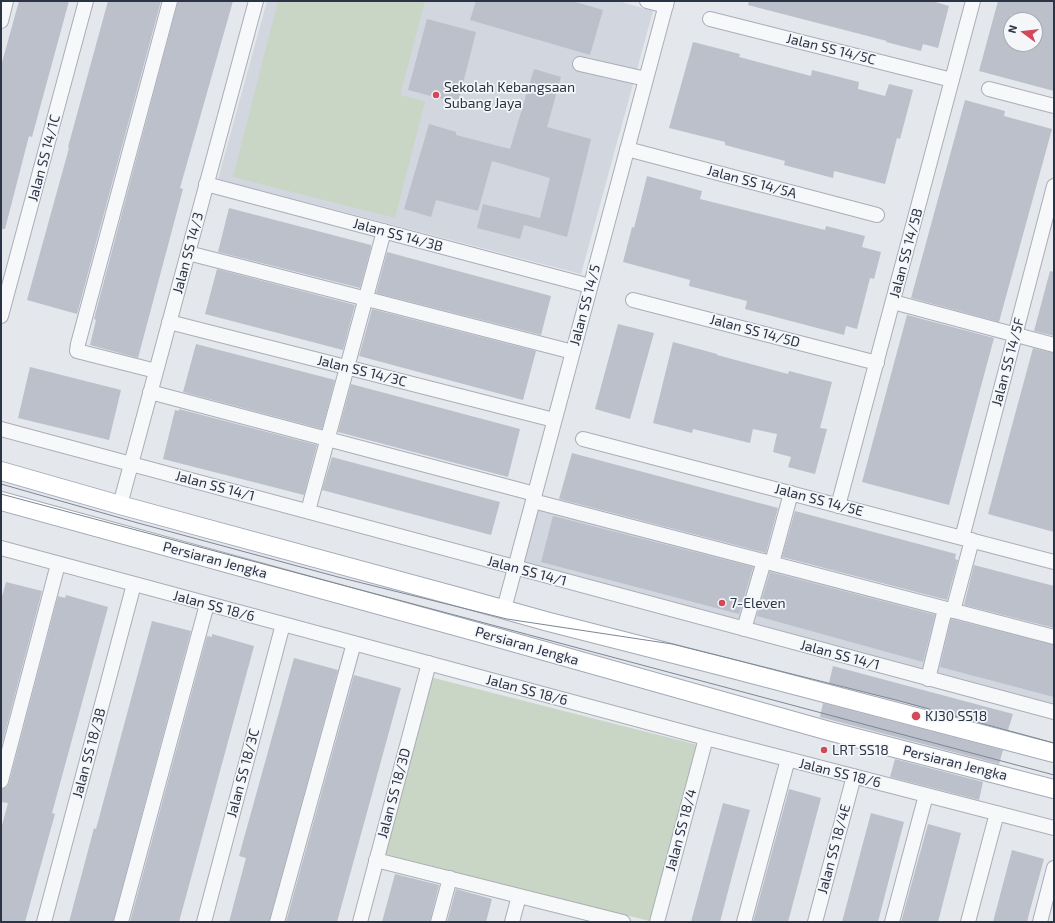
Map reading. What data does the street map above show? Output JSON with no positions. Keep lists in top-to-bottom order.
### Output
{
  "streets": {
    "main road": ["Persiaran Jengka"],
    "street": [
      "Jalan SS 14/5C",
      "Jalan SS 14/1C",
      "Jalan SS 14/5A",
      "Jalan SS 14/3B",
      "Jalan SS 14/3",
      "Jalan SS 14/5B",
      "Jalan SS 14/5",
      "Jalan SS 14/5D",
      "Jalan SS 14/5F",
      "Jalan SS 14/3C",
      "Jalan SS 14/1",
      "Jalan SS 14/5E",
      "Jalan SS 18/6",
      "Jalan SS 18/3B",
      "Jalan SS 18/3C",
      "Jalan SS 18/3D",
      "Jalan SS 18/4",
      "Jalan SS 18/4E"
    ]
  },
  "crossings": [
    ["Jalan SS 14/5C", "Jalan SS 14/5B"],
    ["Jalan SS 14/5A", "Jalan SS 14/5"],
    ["Jalan SS 14/3B", "Jalan SS 14/3"],
    ["Jalan SS 14/3B", "Jalan SS 14/5"],
    ["Jalan SS 14/3", "Jalan SS 14/3C"],
    ["Jalan SS 14/3", "Jalan SS 14/1"],
    ["Jalan SS 14/3", "Persiaran Jengka"],
    ["Jalan SS 14/5B", "Jalan SS 14/5D"],
    ["Jalan SS 14/5B", "Jalan SS 14/5E"],
    ["Jalan SS 14/5", "Jalan SS 14/3C"],
    ["Jalan SS 14/5", "Jalan SS 14/1"],
    ["Jalan SS 14/5", "Persiaran Jengka"],
    ["Jalan SS 14/5F", "Jalan SS 14/1"],
    ["Jalan SS 14/5F", "Jalan SS 14/5E"],
    ["Jalan SS 18/6", "Jalan SS 18/3B"],
    ["Jalan SS 18/6", "Jalan SS 18/3C"],
    ["Jalan SS 18/6", "Jalan SS 18/3D"],
    ["Jalan SS 18/6", "Jalan SS 18/4"],
    ["Jalan SS 18/6", "Jalan SS 18/4E"]
  ],
  "places": [
    "Sekolah Kebangsaan Subang Jaya",
    "7-Eleven",
    "KJ30 SS18",
    "LRT SS18"
  ],
  "north": "left"
}
